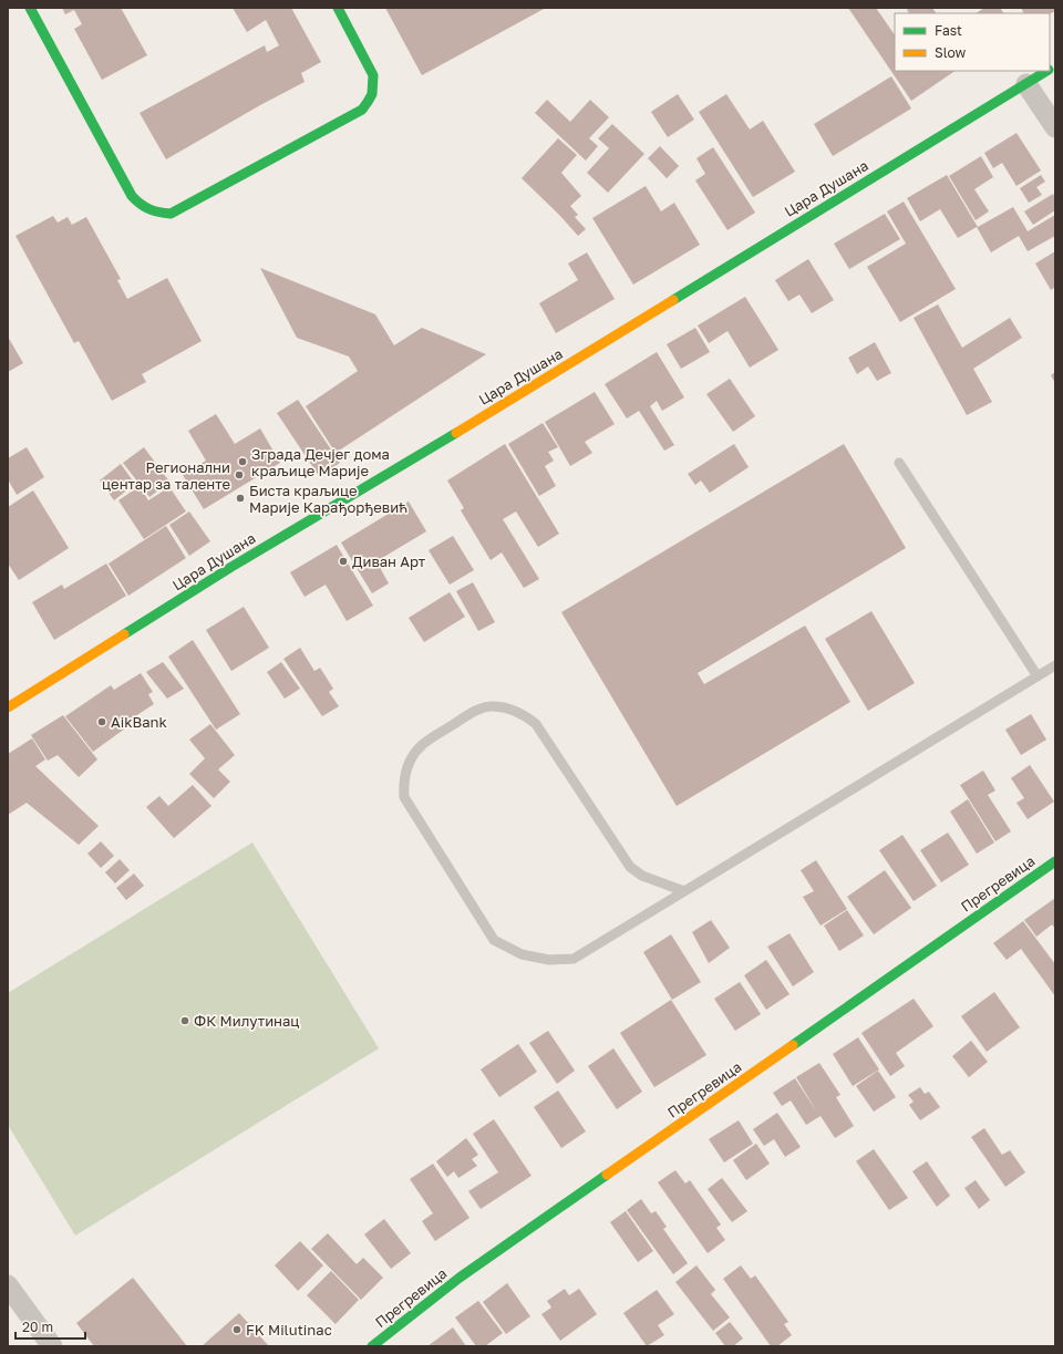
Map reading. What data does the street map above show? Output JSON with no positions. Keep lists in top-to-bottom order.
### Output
{
  "streets": {
    "street": ["Цара Душана", "Прегревица"]
  },
  "places": [
    "Зграда Дечјег дома краљице Марије",
    "Регионални центар за таленте",
    "Биста краљице Марије Карађорђевић",
    "Диван Арт",
    "AikBank",
    "ФК Милутинац",
    "FK Milutinac"
  ],
  "legend": ["Fast", "Slow"],
  "scale_bar": "20 m"
}
